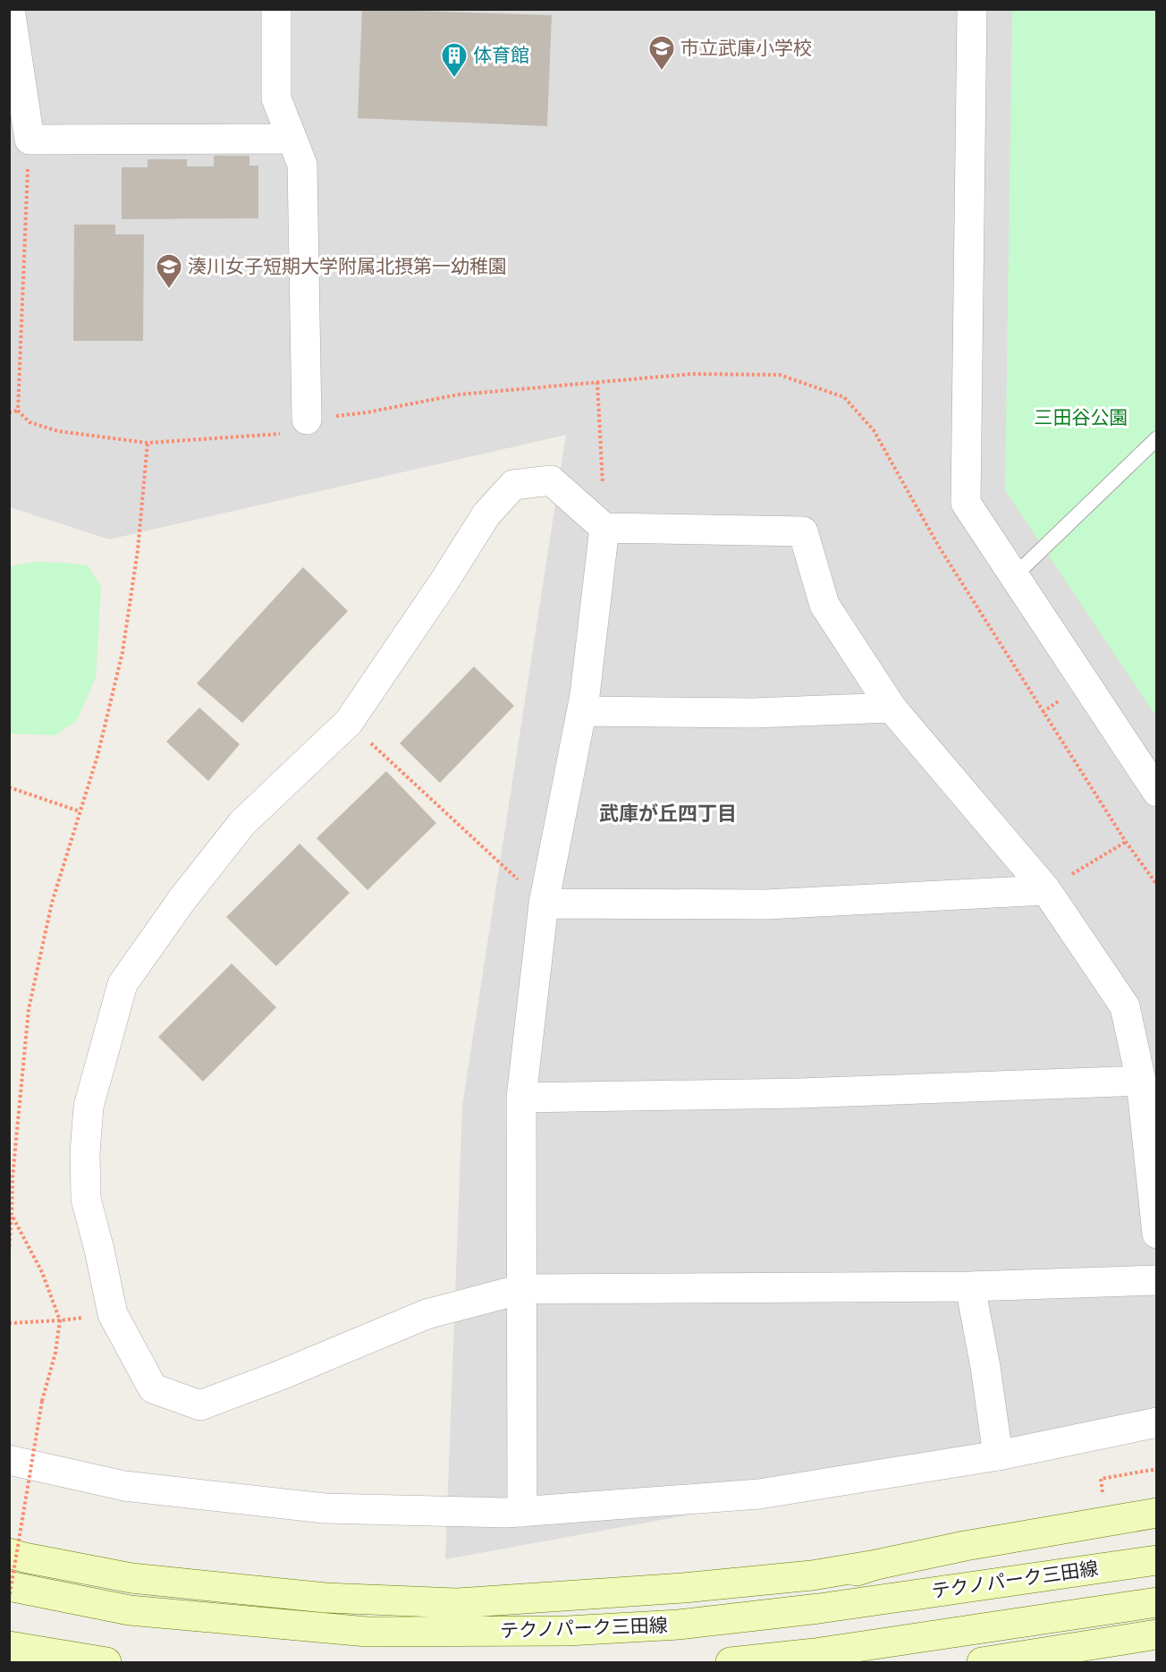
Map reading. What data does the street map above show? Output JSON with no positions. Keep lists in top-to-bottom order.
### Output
{
  "streets": {
    "main road": ["テクノパーク三田線"]
  },
  "districts": ["武庫が丘四丁目"],
  "parks": ["三田谷公園"],
  "places": {
    "school or university": ["市立武庫小学校", "湊川女子短期大学附属北摂第一幼稚園"],
    "building": ["体育館"]
  }
}
